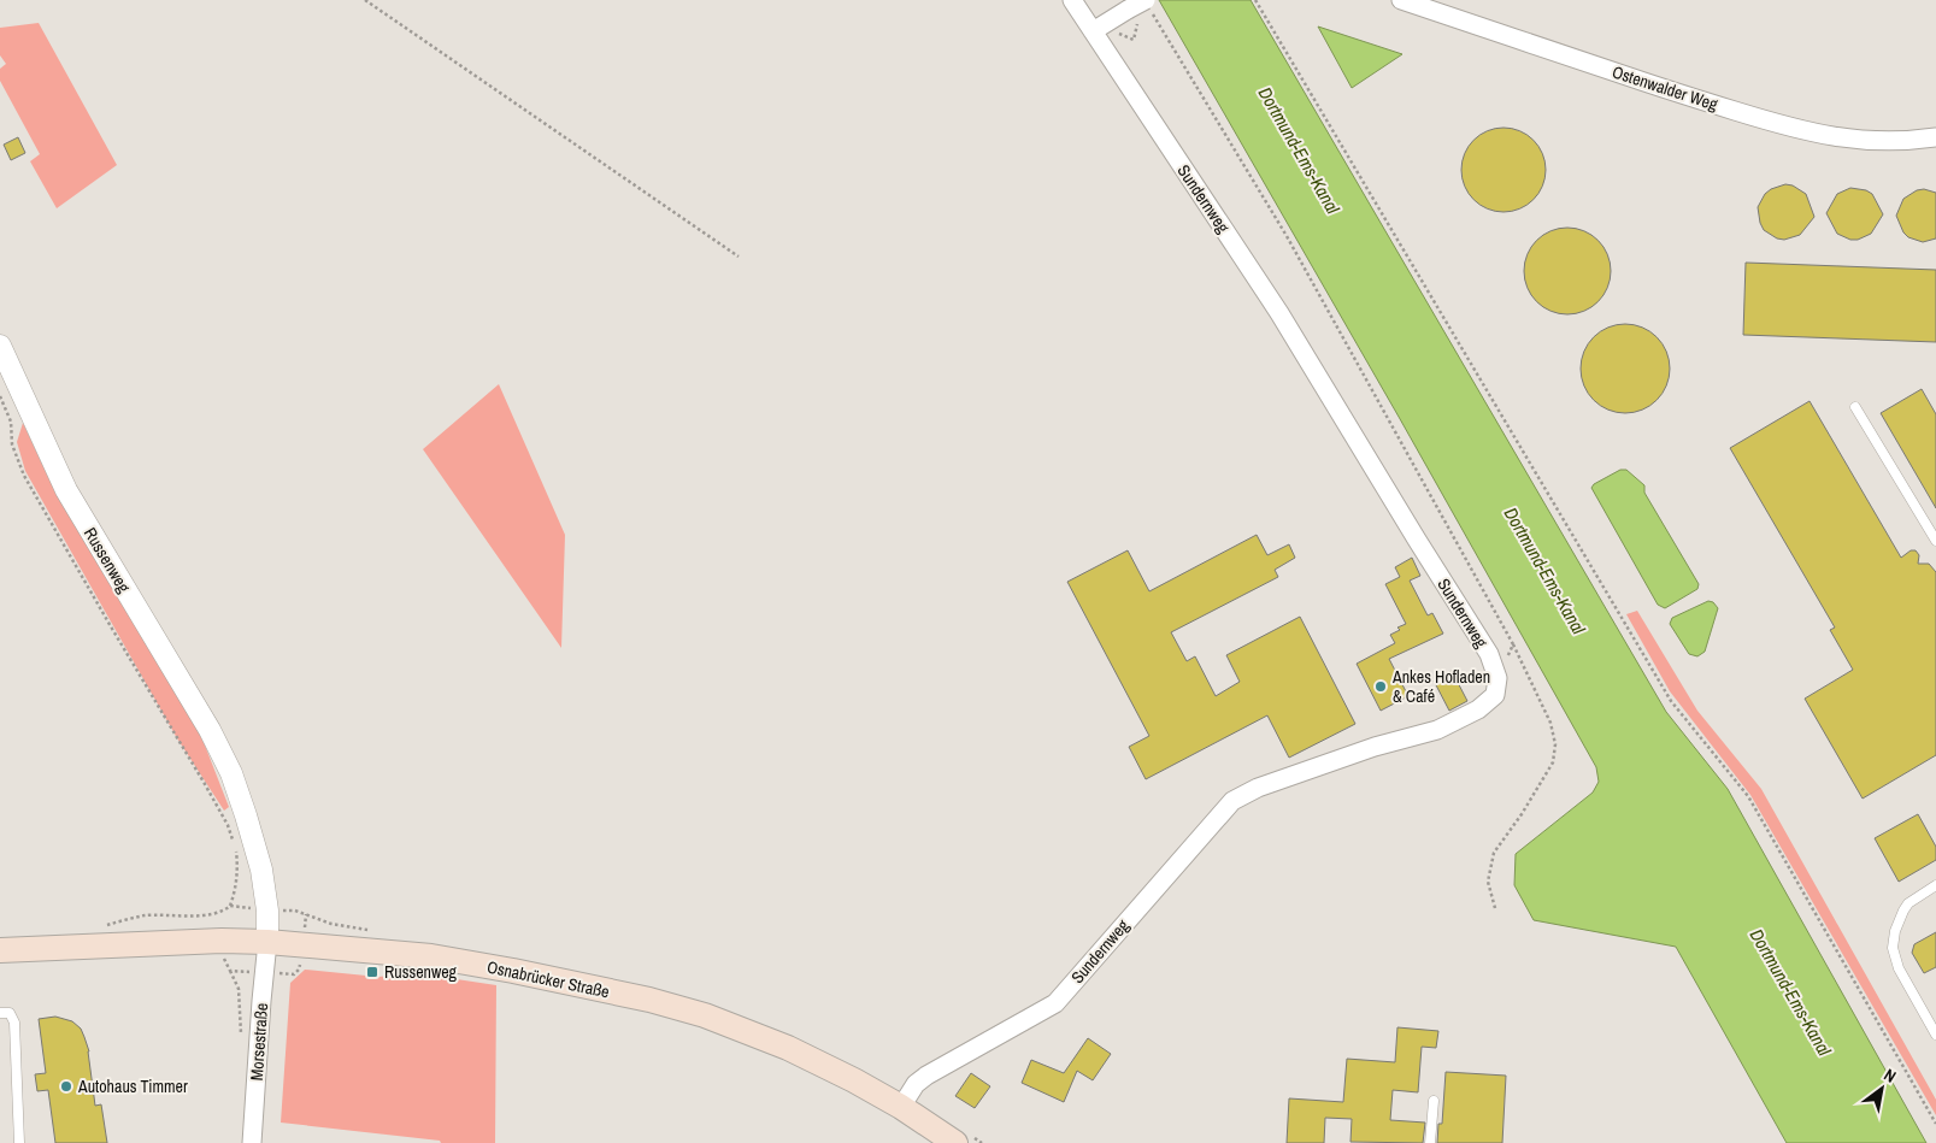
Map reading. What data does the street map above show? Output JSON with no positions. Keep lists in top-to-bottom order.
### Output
{
  "streets": {
    "main road": ["Osnabrücker Straße"],
    "street": [
      "Ostenwalder Weg",
      "Sundernweg",
      "Russenweg",
      "Morsestraße"
    ]
  },
  "crossings": [
    ["Sundernweg", "Osnabrücker Straße"],
    ["Russenweg", "Osnabrücker Straße"],
    ["Russenweg", "Morsestraße"],
    ["Osnabrücker Straße", "Morsestraße"]
  ],
  "water": ["Dortmund-Ems-Kanal"],
  "places": {
    "other": ["Ankes Hofladen & Café", "Autohaus Timmer"],
    "transit": ["Russenweg"]
  },
  "north": "top right"
}
